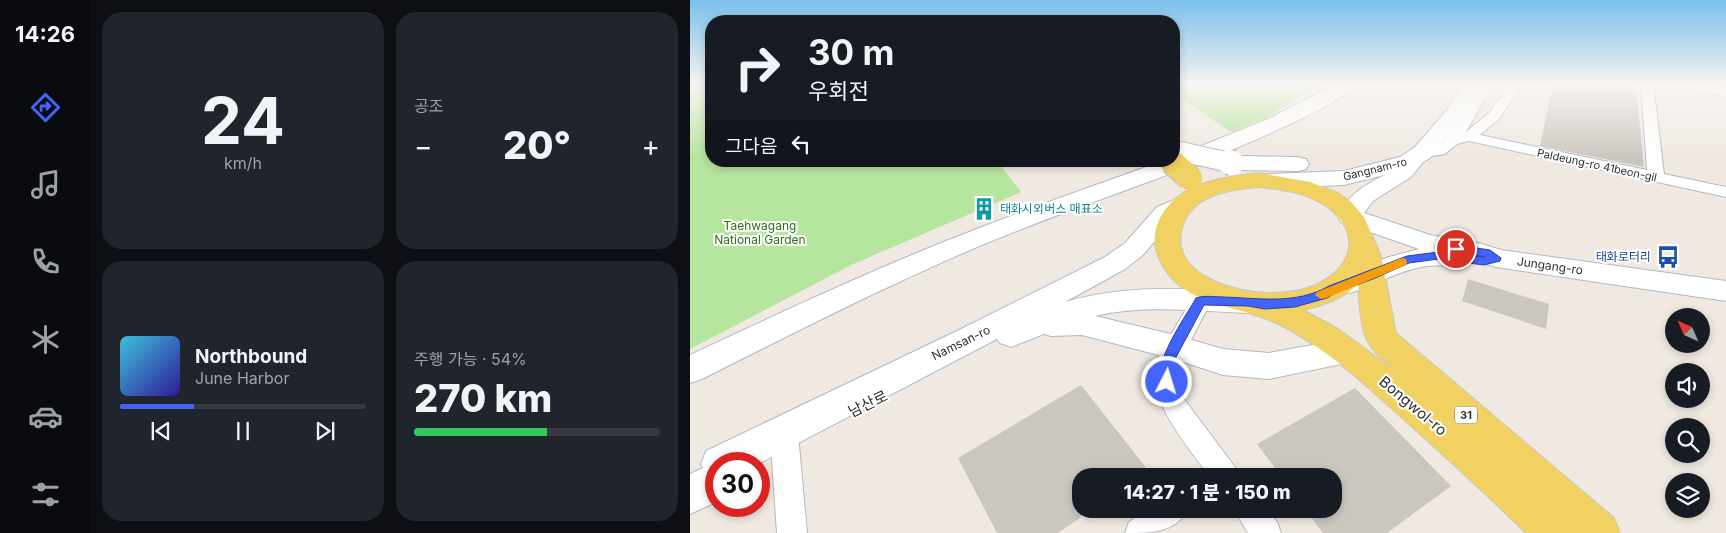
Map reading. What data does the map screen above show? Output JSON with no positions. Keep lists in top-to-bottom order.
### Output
{
  "streets": {
    "main road": [
      "Gangnam-ro",
      "Jungang-ro",
      "Namsan-ro",
      "남산로",
      "Bongwol-ro",
      "31"
    ],
    "street": ["Paldeung-ro 41beon-gil"]
  },
  "crossings": [
    ["Gangnam-ro", "Jungang-ro"],
    ["Gangnam-ro", "Namsan-ro"],
    ["Gangnam-ro", "남산로"],
    ["Gangnam-ro", "Bongwol-ro"],
    ["Jungang-ro", "Namsan-ro"],
    ["Jungang-ro", "남산로"],
    ["Jungang-ro", "Bongwol-ro"],
    ["Namsan-ro", "남산로"],
    ["Namsan-ro", "Bongwol-ro"],
    ["남산로", "Bongwol-ro"]
  ],
  "parks": ["Taehwagang National Garden"],
  "places": {
    "building": ["태화시외버스 매표소"],
    "bus stop": ["태화로터리"]
  },
  "north": "top left",
  "page": {
    "tabs": "14:26",
    "tile": [
      ["24", "km/h"],
      "공조",
      ["주행 가능 · 54%", "270 km"]
    ],
    "turn": ["30 m", "우회전"],
    "then": "그다음",
    "heat": ["−", "20°", "+"],
    "song": ["Northbound", "June Harbor"],
    "limit": "30",
    "trip": "14:27 · 1 분 · 150 m"
  }
}
